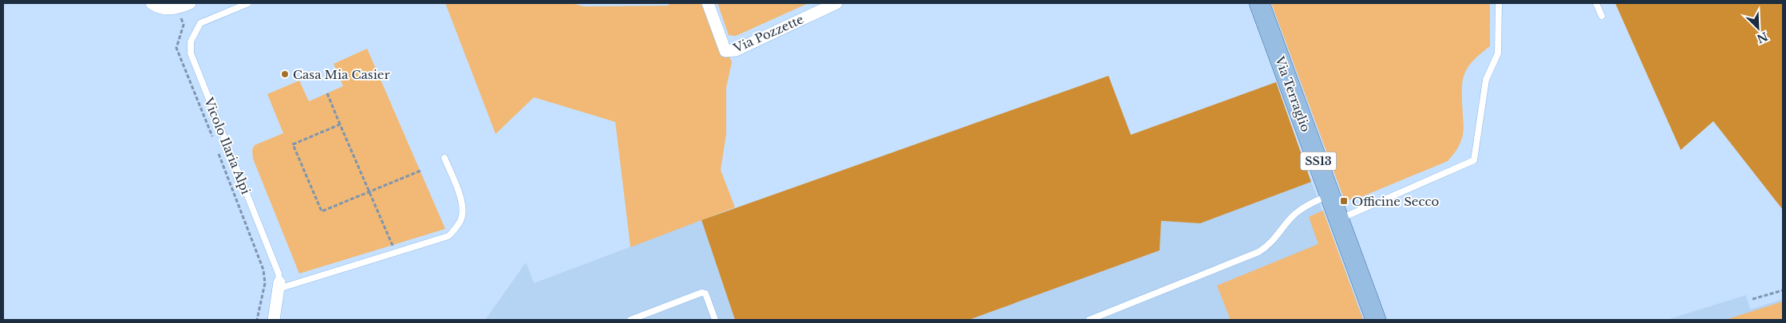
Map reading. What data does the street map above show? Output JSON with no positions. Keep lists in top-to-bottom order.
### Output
{
  "streets": {
    "main road": ["Via Terraglio", "SS13"],
    "street": ["Via Pozzette", "Vicolo Ilaria Alpi"]
  },
  "places": {
    "other": ["Casa Mia Casier"],
    "transit": ["Officine Secco"]
  },
  "north": "bottom right"
}
